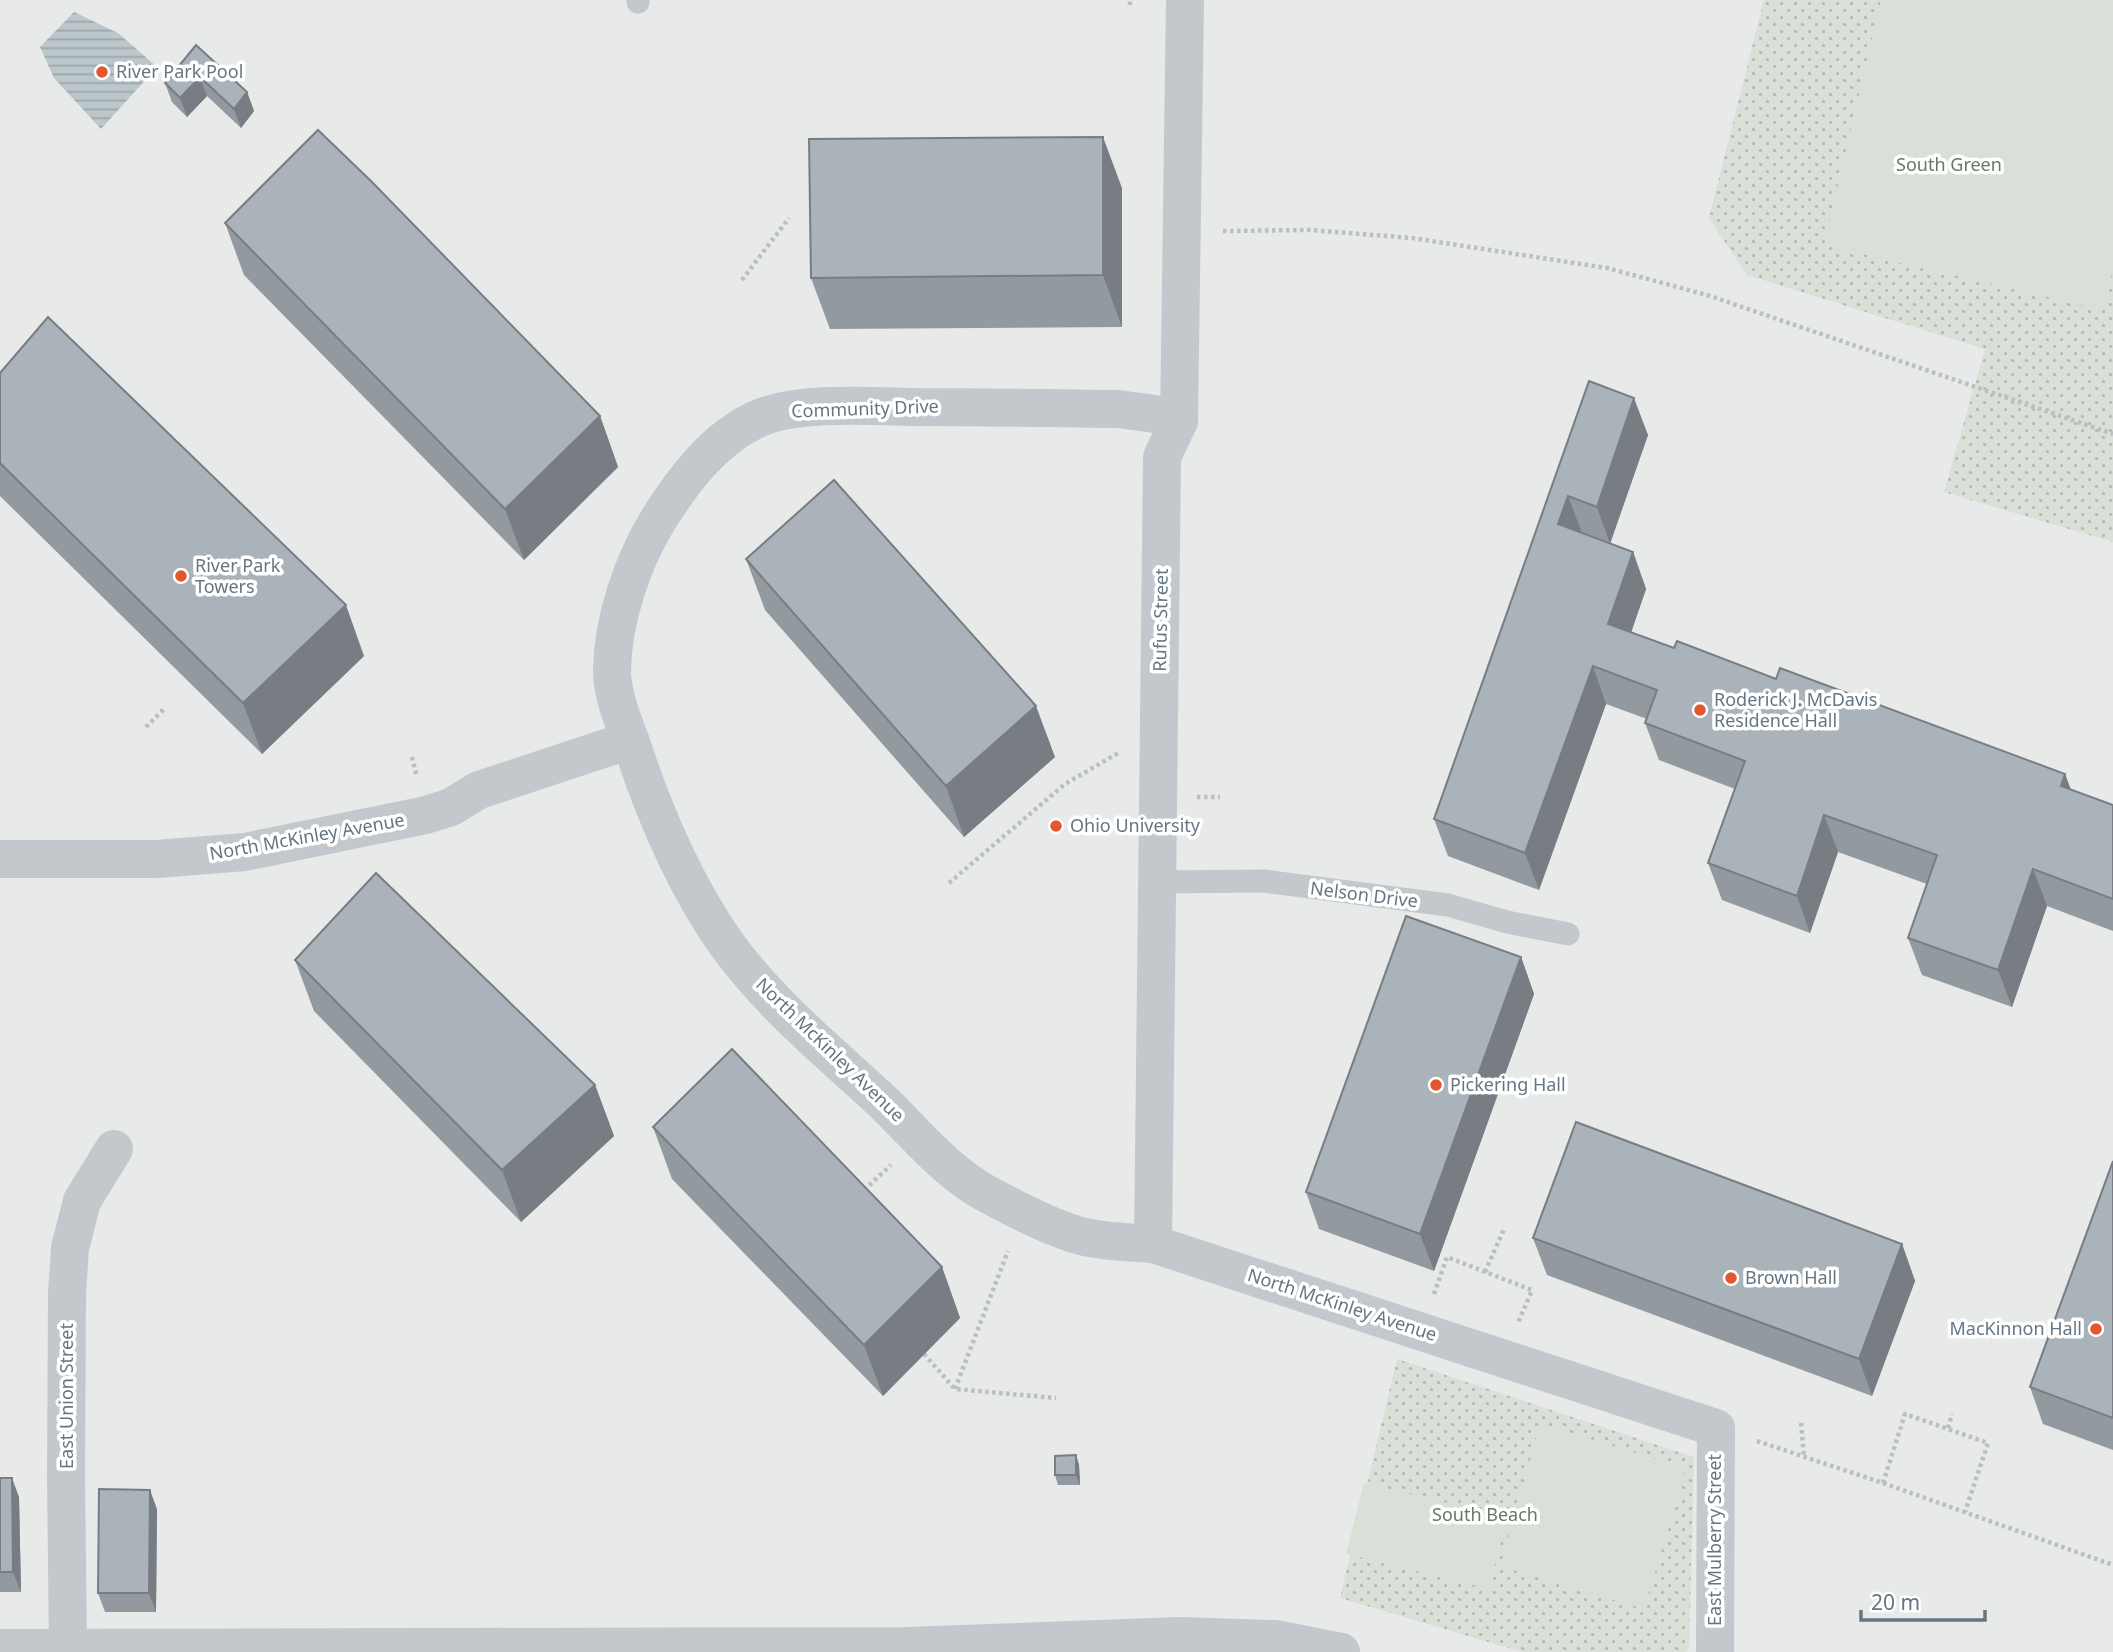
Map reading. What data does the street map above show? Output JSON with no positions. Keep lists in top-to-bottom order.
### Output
{
  "streets": {
    "street": [
      "Community Drive",
      "Rufus Street",
      "North McKinley Avenue",
      "East Union Street",
      "East Mulberry Street"
    ],
    "lane": ["Nelson Drive"]
  },
  "crossings": [
    ["Community Drive", "Rufus Street"],
    ["Community Drive", "North McKinley Avenue"],
    ["Rufus Street", "North McKinley Avenue"],
    ["Rufus Street", "Nelson Drive"],
    ["North McKinley Avenue", "East Mulberry Street"]
  ],
  "parks": ["South Green", "South Beach"],
  "places": [
    "River Park Pool",
    "River Park Towers",
    "Roderick J. McDavis Residence Hall",
    "Ohio University",
    "Pickering Hall",
    "Brown Hall",
    "MacKinnon Hall"
  ],
  "scale_bar": "20 m"
}
